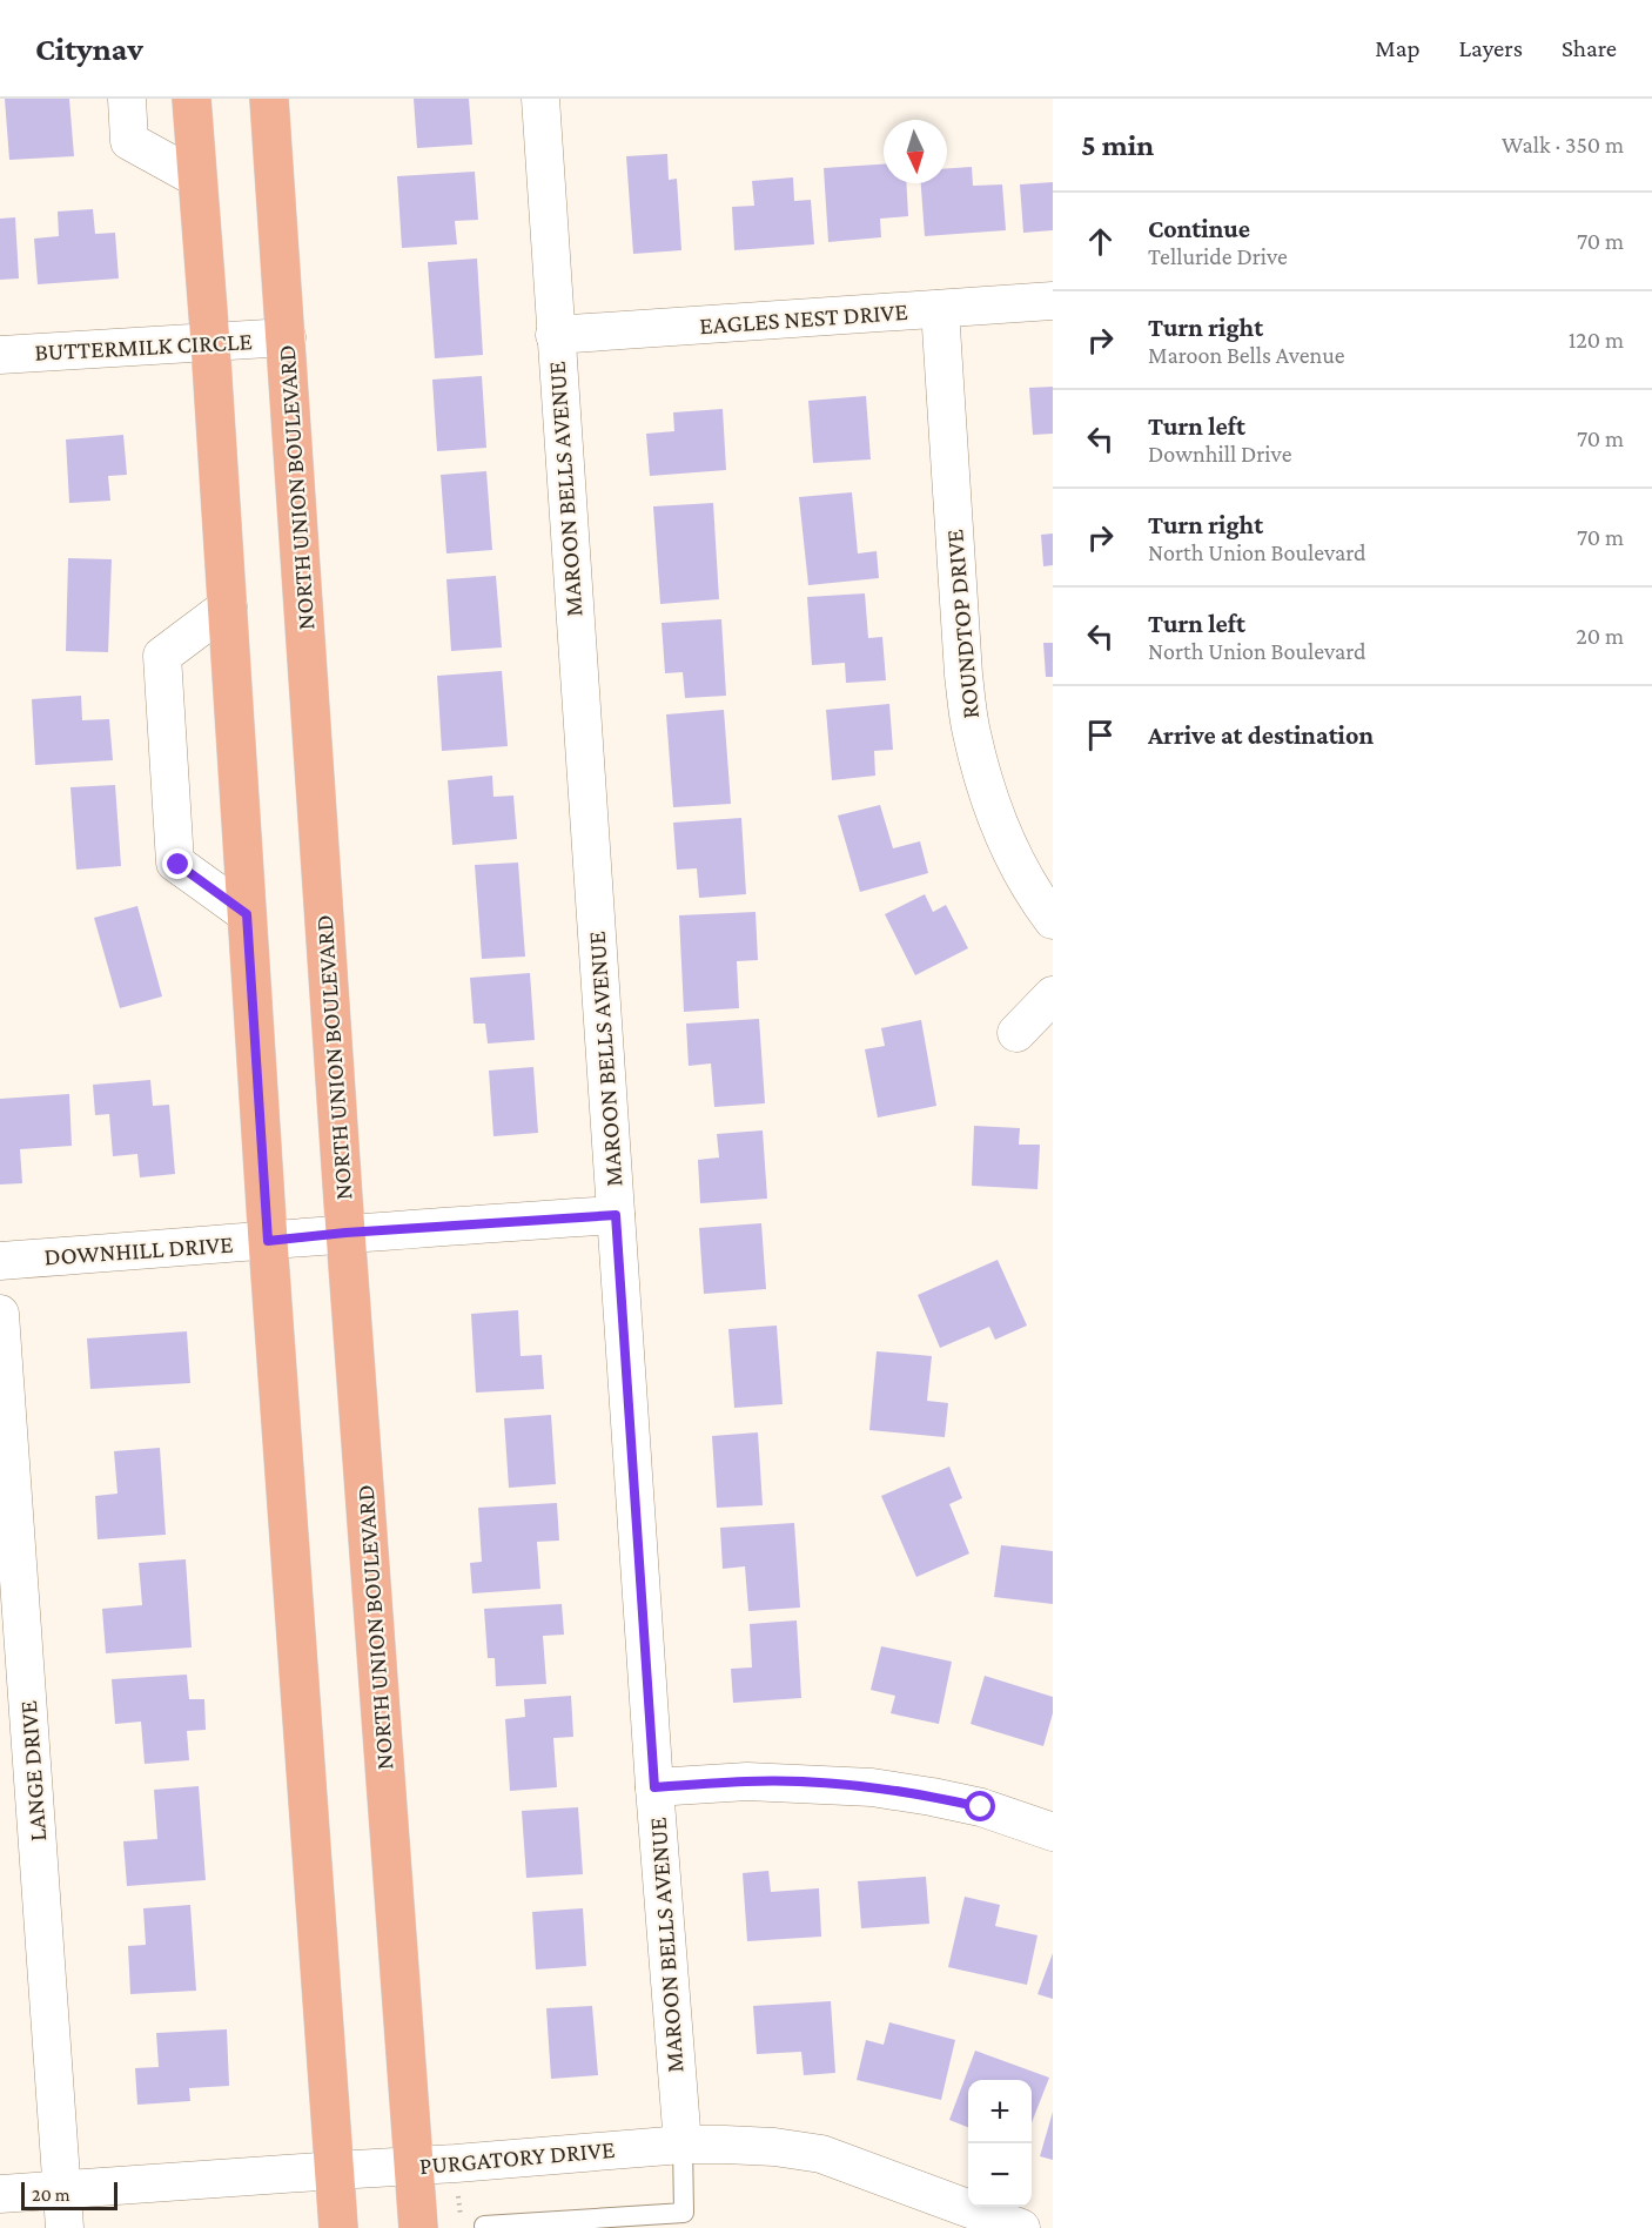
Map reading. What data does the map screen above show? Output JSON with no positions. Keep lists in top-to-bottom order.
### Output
{
  "streets": {
    "main road": ["NORTH UNION BOULEVARD"],
    "street": [
      "EAGLES NEST DRIVE",
      "BUTTERMILK CIRCLE",
      "MAROON BELLS AVENUE",
      "ROUNDTOP DRIVE",
      "DOWNHILL DRIVE",
      "LANGE DRIVE",
      "PURGATORY DRIVE"
    ]
  },
  "crossings": [
    ["EAGLES NEST DRIVE", "MAROON BELLS AVENUE"],
    ["EAGLES NEST DRIVE", "ROUNDTOP DRIVE"],
    ["BUTTERMILK CIRCLE", "NORTH UNION BOULEVARD"],
    ["NORTH UNION BOULEVARD", "DOWNHILL DRIVE"],
    ["NORTH UNION BOULEVARD", "PURGATORY DRIVE"],
    ["MAROON BELLS AVENUE", "DOWNHILL DRIVE"],
    ["MAROON BELLS AVENUE", "PURGATORY DRIVE"],
    ["LANGE DRIVE", "PURGATORY DRIVE"]
  ],
  "scale_bar": "20 m",
  "north": "bottom",
  "page": {
    "header": "Citynav",
    "nav": ["Map", "Layers", "Share"],
    "heading": ["5 min", "Walk · 350 m"],
    "list": [
      ["Continue", "Telluride Drive", "70 m"],
      ["Turn right", "Maroon Bells Avenue", "120 m"],
      ["Turn left", "Downhill Drive", "70 m"],
      ["Turn right", "North Union Boulevard", "70 m"],
      ["Turn left", "North Union Boulevard", "20 m"],
      "Arrive at destination"
    ],
    "map_buttons": ["+", "−"],
    "scale": "20 m"
  }
}
